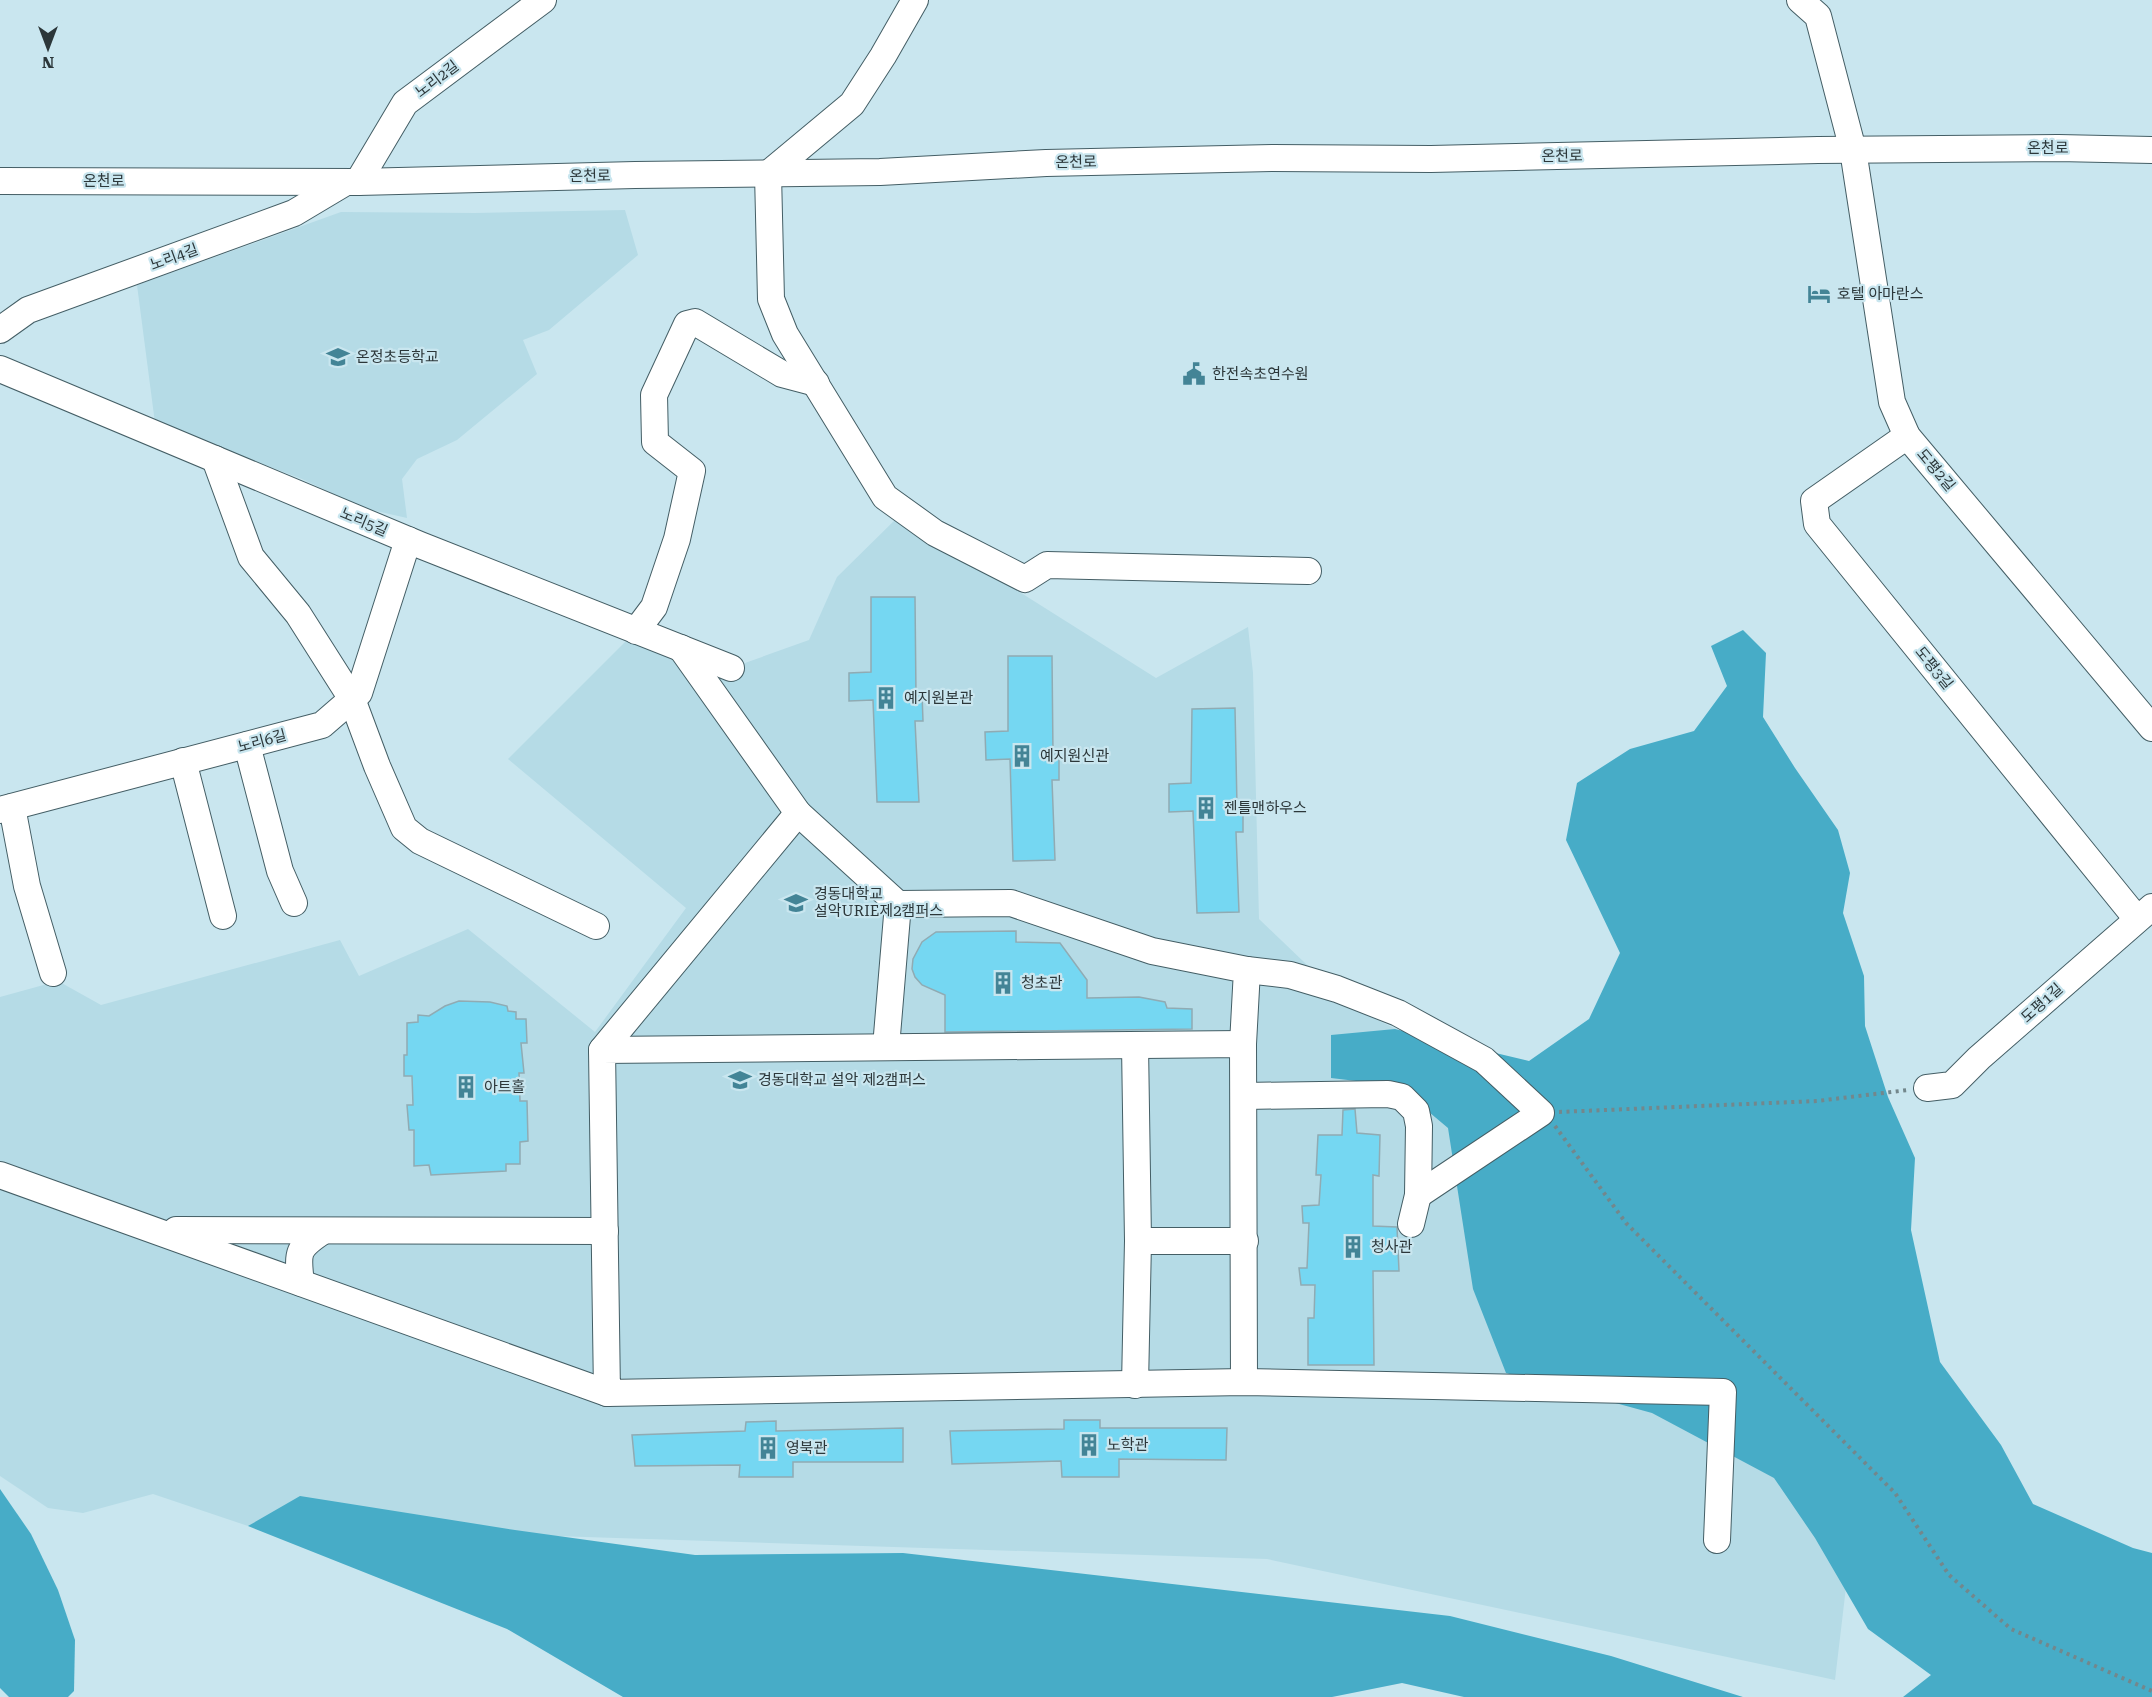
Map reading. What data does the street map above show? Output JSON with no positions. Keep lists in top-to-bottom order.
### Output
{
  "streets": {
    "street": [
      "노리2길",
      "온천로",
      "노리4길",
      "도평2길",
      "노리5길",
      "도평3길",
      "노리6길",
      "도평1길"
    ]
  },
  "crossings": [
    ["노리2길", "온천로"],
    ["노리2길", "노리4길"],
    ["온천로", "노리4길"],
    ["온천로", "도평2길"],
    ["도평2길", "도평3길"],
    ["노리5길", "노리6길"],
    ["도평3길", "도평1길"]
  ],
  "places": {
    "hotel": ["호텔 아마란스"],
    "school or university": ["온정초등학교", "경동대학교 설악URIE제2캠퍼스", "경동대학교 설악 제2캠퍼스"],
    "public building": ["한전속초연수원"],
    "building": [
      "예지원본관",
      "예지원신관",
      "젠틀맨하우스",
      "청초관",
      "아트홀",
      "청사관",
      "노학관",
      "영북관"
    ]
  },
  "north": "bottom"
}
